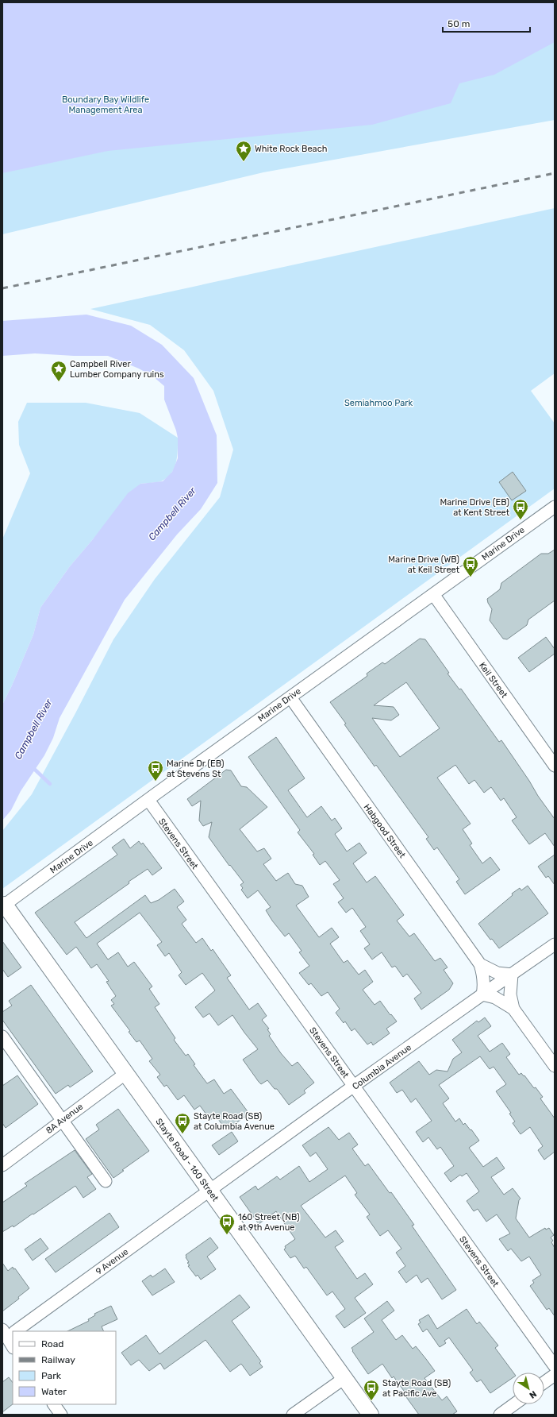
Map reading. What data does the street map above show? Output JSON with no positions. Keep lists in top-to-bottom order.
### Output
{
  "streets": {
    "main road": ["Stayte Road - 160 Street"],
    "street": [
      "Marine Drive",
      "Keil Street",
      "Habgood Street",
      "Stevens Street",
      "Columbia Avenue",
      "8A Avenue",
      "9 Avenue"
    ]
  },
  "crossings": [
    ["Marine Drive", "Keil Street"],
    ["Marine Drive", "Habgood Street"],
    ["Marine Drive", "Stevens Street"],
    ["Marine Drive", "Stayte Road - 160 Street"],
    ["Habgood Street", "Columbia Avenue"],
    ["Stevens Street", "Columbia Avenue"],
    ["Columbia Avenue", "Stayte Road - 160 Street"],
    ["Columbia Avenue", "9 Avenue"],
    ["8A Avenue", "Stayte Road - 160 Street"],
    ["Stayte Road - 160 Street", "9 Avenue"]
  ],
  "water": ["Campbell River"],
  "parks": ["Boundary Bay Wildlife Management Area", "Semiahmoo Park"],
  "places": {
    "place": ["White Rock Beach", "Campbell River Lumber Company ruins"],
    "bus stop": [
      "Marine Drive (EB) at Kent Street",
      "Marine Drive (WB) at Keil Street",
      "Marine Dr (EB) at Stevens St",
      "Stayte Road (SB) at Columbia Avenue",
      "160 Street (NB) at 9th Avenue",
      "Stayte Road (SB) at Pacific Ave"
    ]
  },
  "legend": [
    "Road",
    "Railway",
    "Park",
    "Water"
  ],
  "scale_bar": "50 m",
  "north": "bottom right"
}
